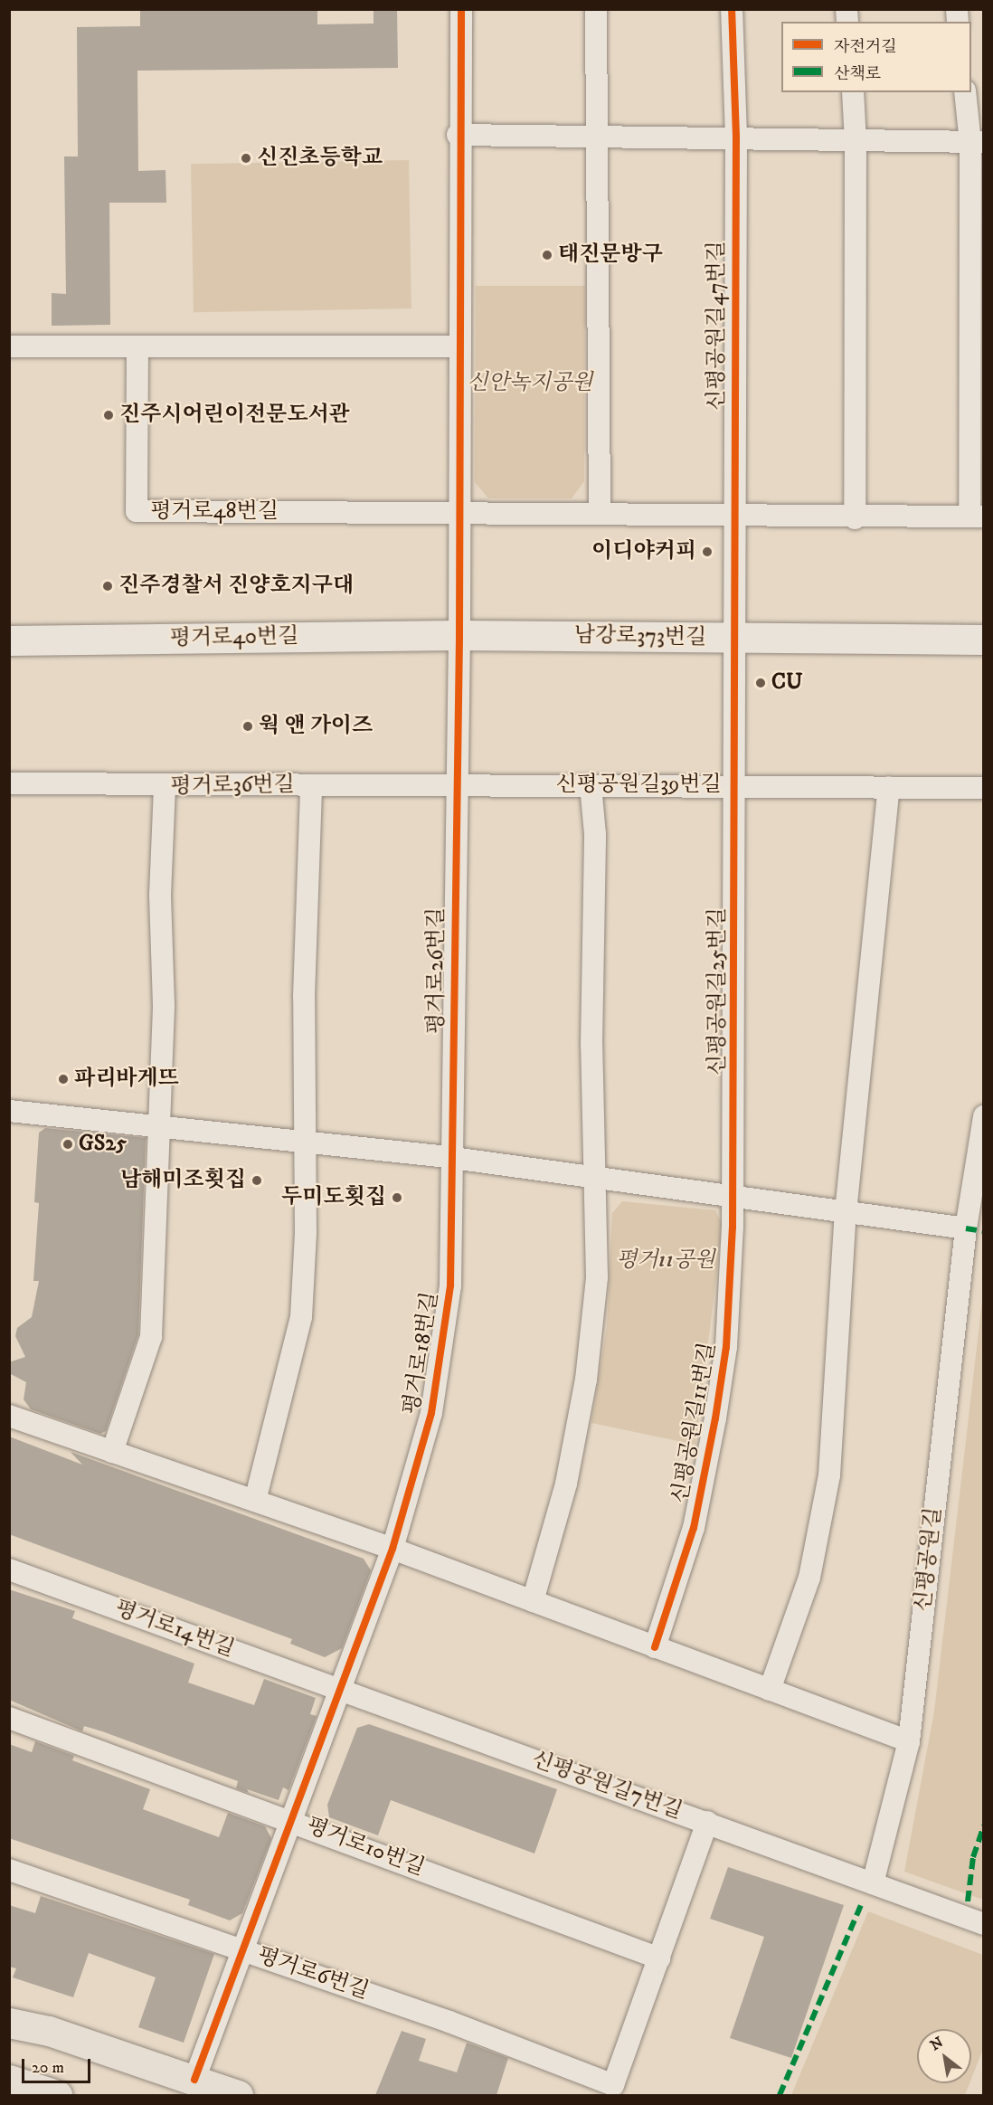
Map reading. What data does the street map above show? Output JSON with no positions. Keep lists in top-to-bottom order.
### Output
{
  "streets": {
    "street": [
      "신평공원길47번길",
      "평거로48번길",
      "남강로373번길",
      "평거로40번길",
      "신평공원길39번길",
      "평거로36번길",
      "평거로26번길",
      "신평공원길25번길",
      "평거로18번길",
      "신평공원길11번길",
      "신평공원길",
      "평거로14번길",
      "신평공원길7번길",
      "평거로10번길",
      "평거로6번길"
    ]
  },
  "crossings": [
    ["신평공원길47번길", "남강로373번길"],
    ["신평공원길47번길", "신평공원길25번길"],
    ["평거로48번길", "평거로26번길"],
    ["남강로373번길", "평거로40번길"],
    ["남강로373번길", "평거로26번길"],
    ["남강로373번길", "신평공원길25번길"],
    ["평거로40번길", "평거로26번길"],
    ["신평공원길39번길", "평거로36번길"],
    ["신평공원길39번길", "평거로26번길"],
    ["신평공원길39번길", "신평공원길25번길"],
    ["평거로36번길", "평거로26번길"],
    ["평거로26번길", "평거로18번길"],
    ["신평공원길25번길", "신평공원길11번길"],
    ["평거로18번길", "평거로14번길"],
    ["평거로18번길", "신평공원길7번길"],
    ["평거로18번길", "평거로10번길"],
    ["평거로18번길", "평거로6번길"],
    ["신평공원길", "신평공원길7번길"],
    ["평거로14번길", "신평공원길7번길"],
    ["평거로10번길", "평거로6번길"]
  ],
  "parks": ["신안녹지공원", "평거11공원"],
  "places": [
    "신진초등학교",
    "태진문방구",
    "진주시어린이전문도서관",
    "이디야커피",
    "진주경찰서 진양호지구대",
    "CU",
    "웍 앤 가이즈",
    "파리바게뜨",
    "GS25",
    "남해미조횟집",
    "두미도횟집"
  ],
  "legend": ["자전거길", "산책로"],
  "scale_bar": "20 m",
  "north": "top left"
}
